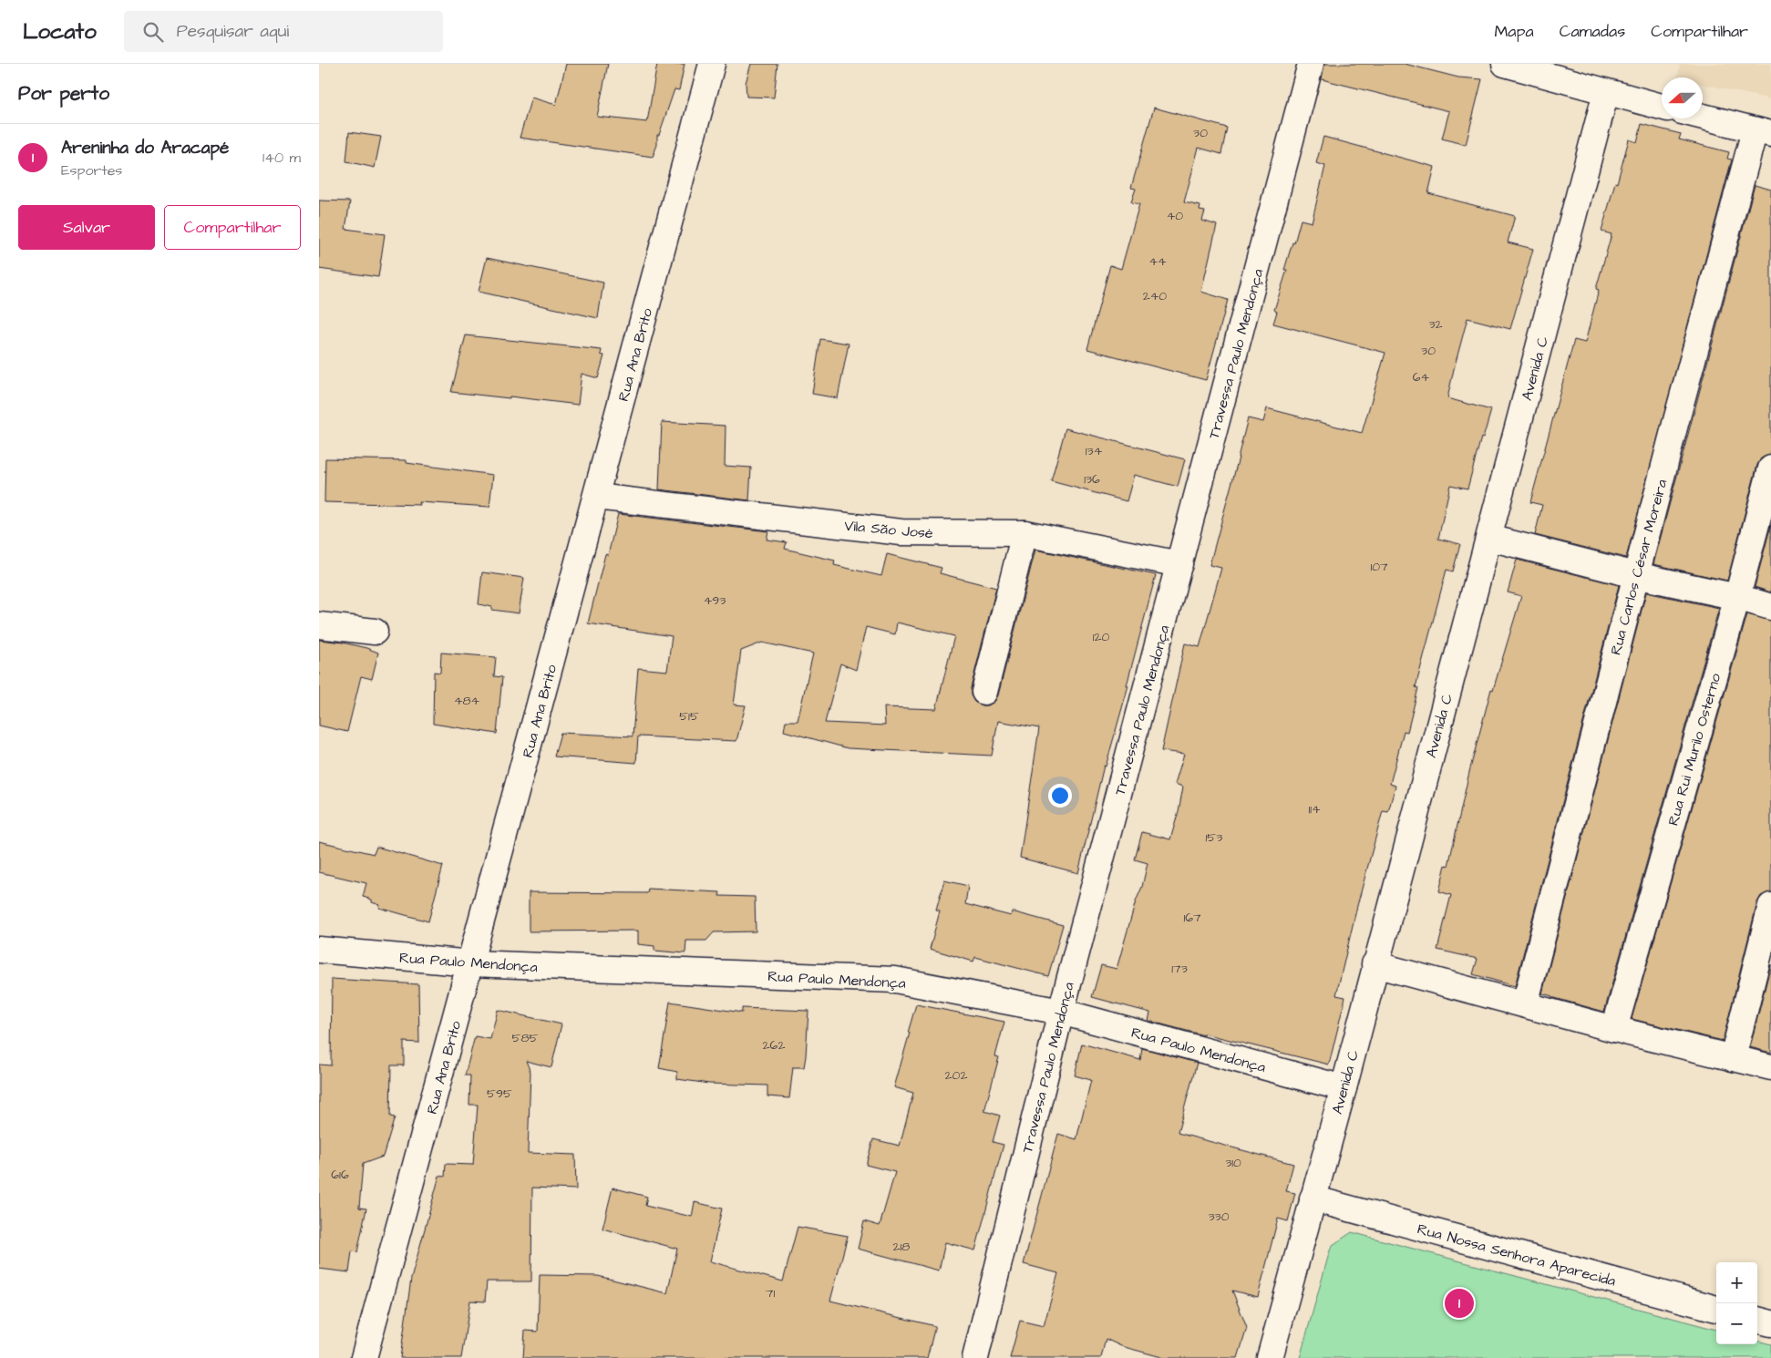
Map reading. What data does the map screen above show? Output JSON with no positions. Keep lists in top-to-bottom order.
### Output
{
  "streets": {
    "street": [
      "Travessa Paulo Mendonça",
      "Rua Ana Brito",
      "Avenida C",
      "Vila São Josè",
      "Rua Carlos César Moreira",
      "Rua Rui Murilo Osterno",
      "Rua Paulo Mendonça",
      "Rua Nossa Senhora Aparecida"
    ]
  },
  "crossings": [
    ["Travessa Paulo Mendonça", "Vila São Josè"],
    ["Travessa Paulo Mendonça", "Rua Paulo Mendonça"],
    ["Rua Ana Brito", "Vila São Josè"],
    ["Rua Ana Brito", "Rua Paulo Mendonça"],
    ["Avenida C", "Rua Paulo Mendonça"],
    ["Avenida C", "Rua Nossa Senhora Aparecida"]
  ],
  "house_numbers": [
    "30",
    "40",
    "44",
    "240",
    "32",
    "30",
    "64",
    "134",
    "136",
    "107",
    "493",
    "120",
    "484",
    "515",
    "114",
    "153",
    "167",
    "173",
    "585",
    "262",
    "202",
    "595",
    "310",
    "616",
    "330",
    "218",
    "71"
  ],
  "north": "left",
  "page": {
    "header": "Locato",
    "search": "Pesquisar aqui",
    "nav": ["Mapa", "Camadas", "Compartilhar"],
    "heading": "Por perto",
    "list": [
      {
        "mark": "1",
        "name": "Areninha do Aracapé",
        "note": "Esportes",
        "value": "140 m"
      }
    ],
    "buttons": ["Salvar", "Compartilhar"],
    "map_buttons": ["+", "−"],
    "pins": "1"
  }
}
